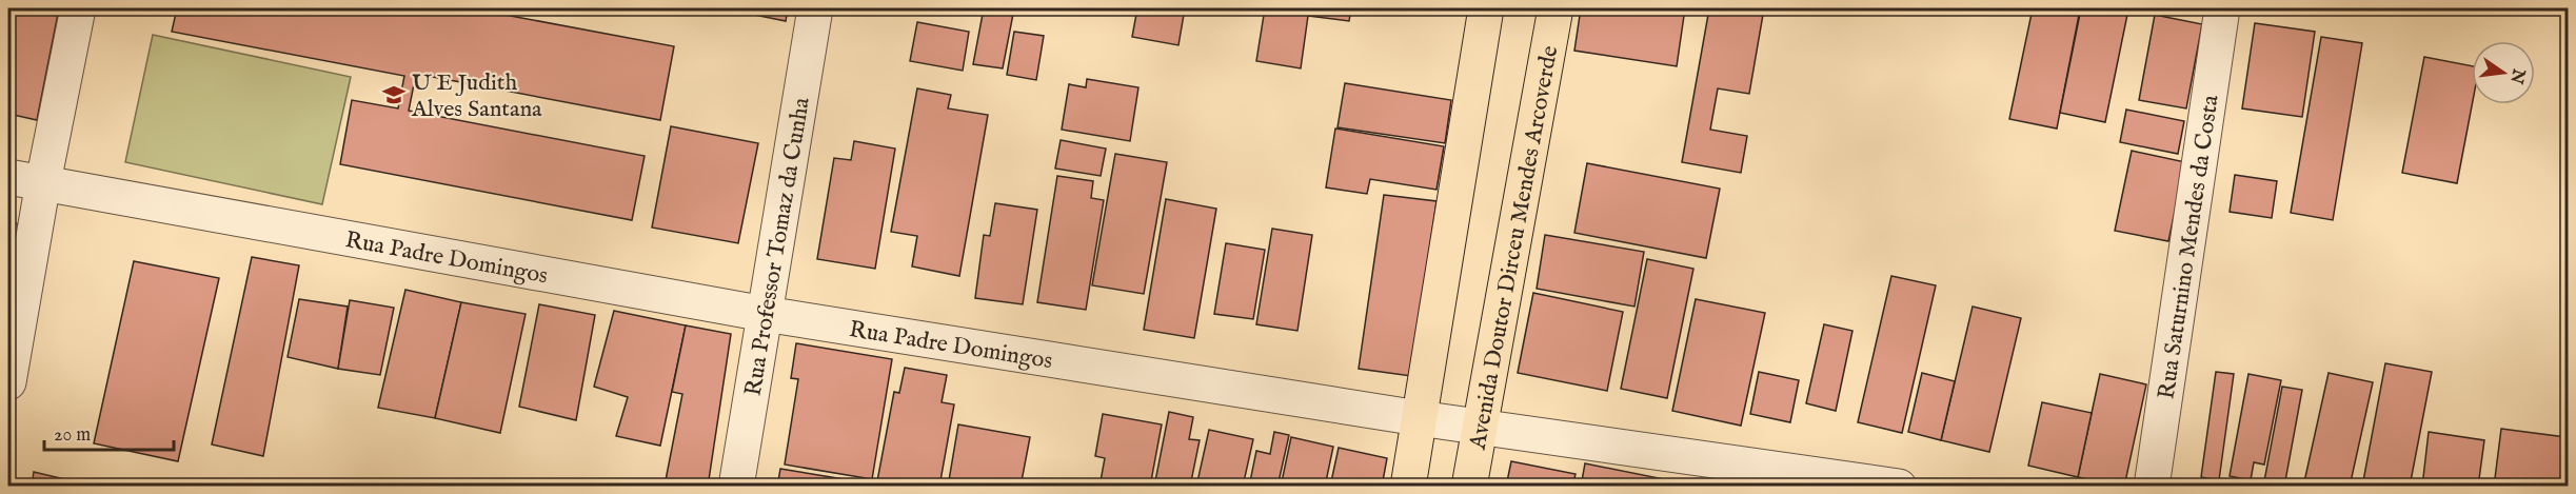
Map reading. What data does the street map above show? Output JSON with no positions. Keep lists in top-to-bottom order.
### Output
{
  "streets": {
    "main road": ["Avenida Doutor Dirceu Mendes Arcoverde"],
    "street": ["Rua Professor Tomaz da Cunha", "Rua Saturnino Mendes da Costa", "Rua Padre Domingos"]
  },
  "crossings": [
    ["Avenida Doutor Dirceu Mendes Arcoverde", "Rua Padre Domingos"],
    ["Rua Professor Tomaz da Cunha", "Rua Padre Domingos"]
  ],
  "places": {
    "school or university": ["U E Judith Alves Santana"]
  },
  "scale_bar": "20 m",
  "north": "right"
}
